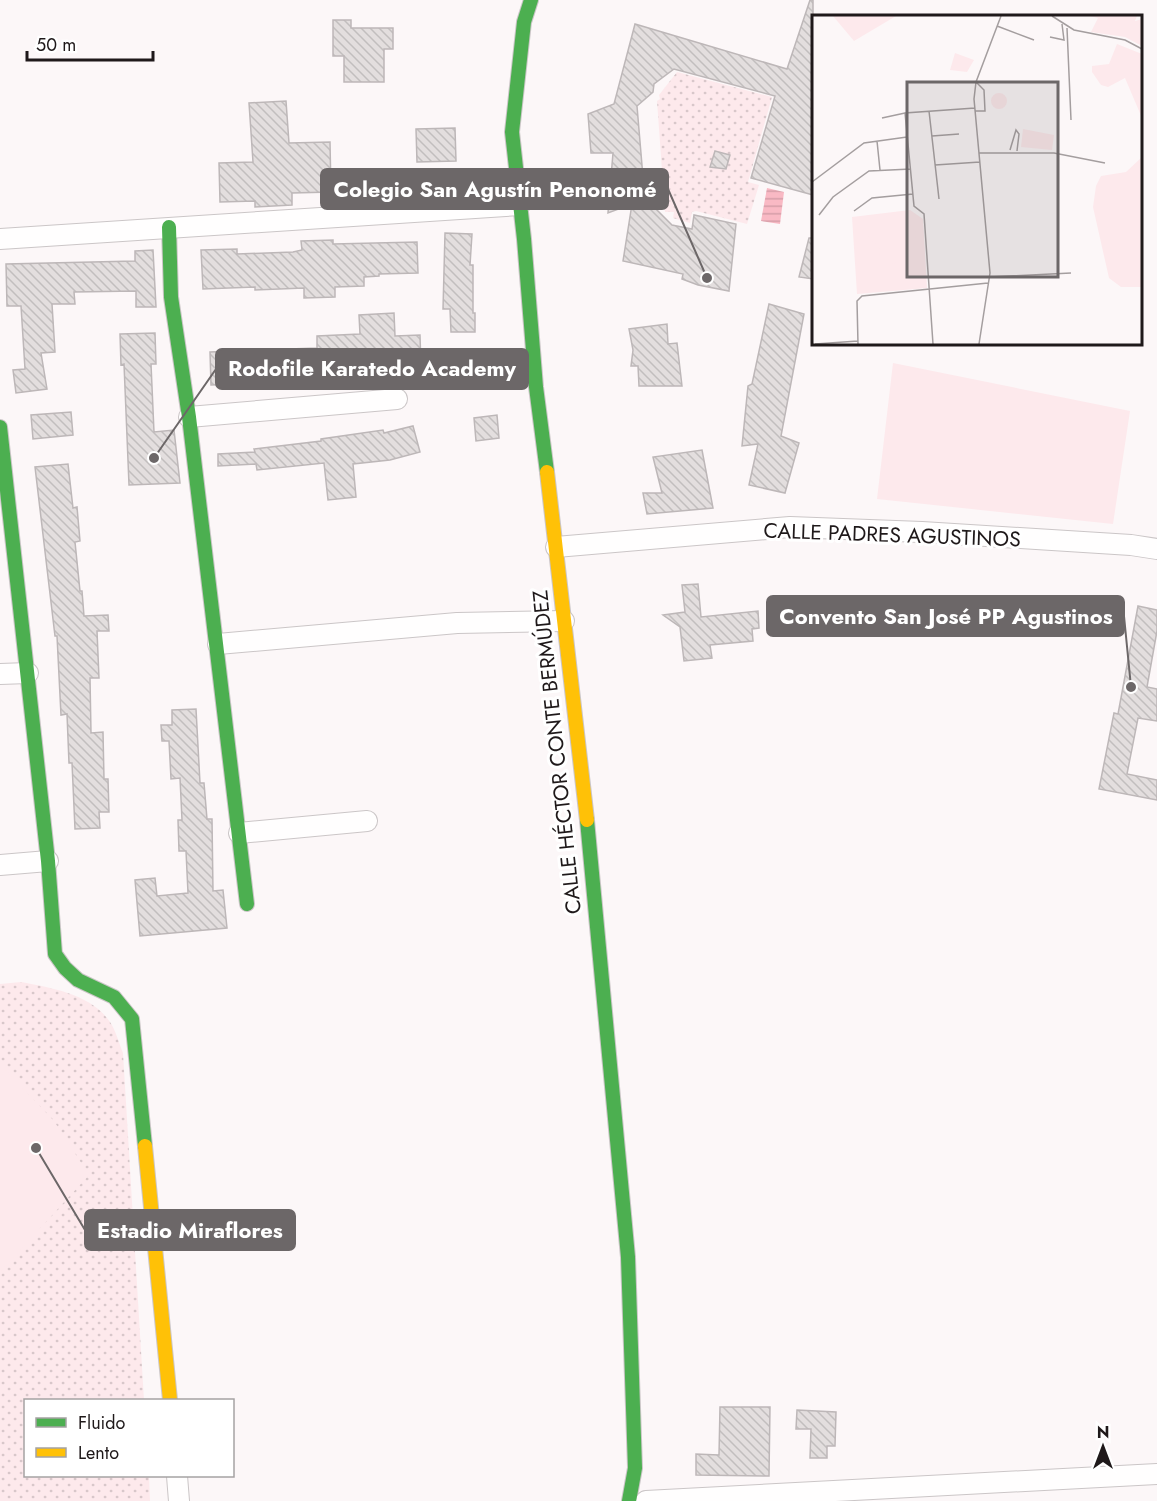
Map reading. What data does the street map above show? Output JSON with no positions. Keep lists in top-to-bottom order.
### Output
{
  "streets": {
    "street": ["CALLE PADRES AGUSTINOS", "CALLE HÉCTOR CONTE BERMÚDEZ"]
  },
  "crossings": [
    ["CALLE PADRES AGUSTINOS", "CALLE HÉCTOR CONTE BERMÚDEZ"]
  ],
  "places": [
    "Colegio San Agustín Penonomé",
    "Rodofile Karatedo Academy",
    "Convento San José PP Agustinos",
    "Estadio Miraflores"
  ],
  "legend": ["Fluido", "Lento"],
  "scale_bar": "50 m",
  "north": "top"
}
